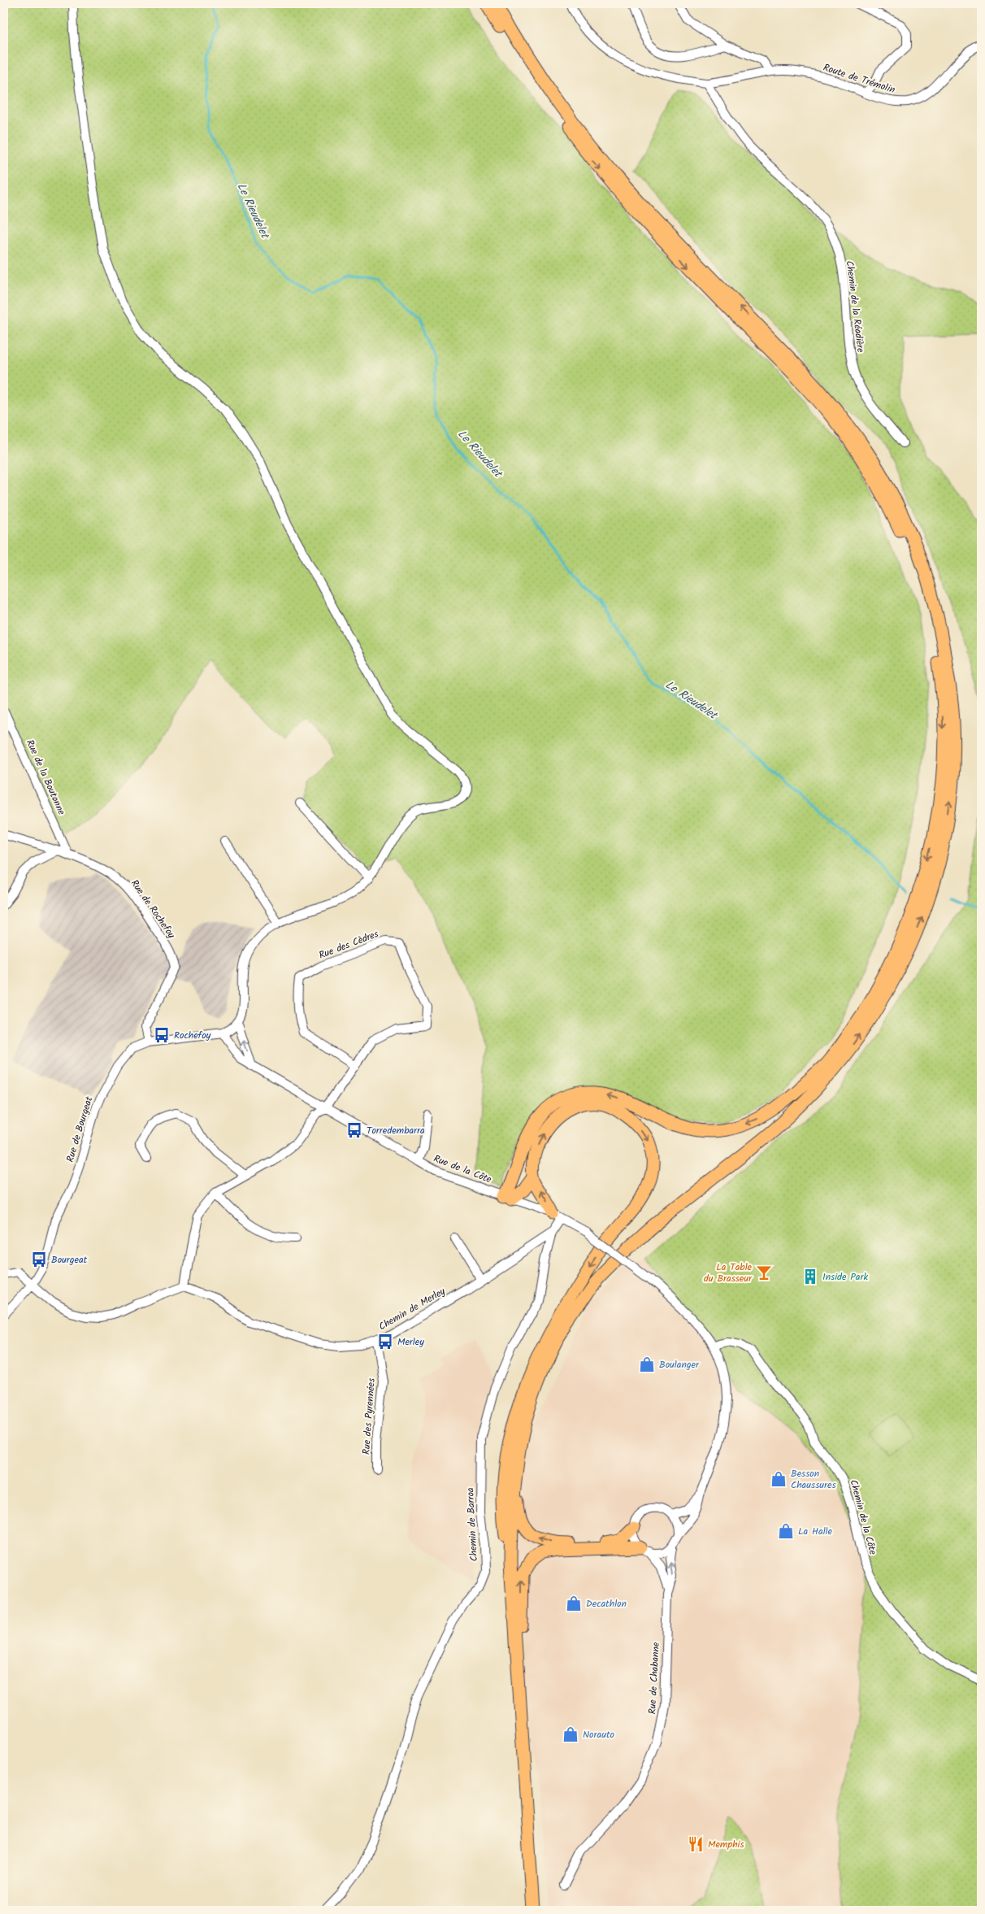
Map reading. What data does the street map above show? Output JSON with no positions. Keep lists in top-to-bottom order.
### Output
{
  "streets": {
    "street": [
      "Route de Trémolin",
      "Chemin de la Réadière",
      "Rue de la Boutonne",
      "Rue de Rochefoy",
      "Rue des Cèdres",
      "Rue de Bourgeat",
      "Rue de la Côte",
      "Chemin de Merley",
      "Rue des Pyrennées",
      "Chemin de la Côte",
      "Chemin de Barroa",
      "Rue de Chabanne"
    ]
  },
  "crossings": [
    ["Route de Trémolin", "Chemin de la Réadière"],
    ["Rue de la Boutonne", "Rue de Rochefoy"],
    ["Rue de Rochefoy", "Rue de Bourgeat"],
    ["Rue des Cèdres", "Rue de la Côte"],
    ["Rue de Bourgeat", "Rue de la Côte"],
    ["Rue de la Côte", "Chemin de Merley"],
    ["Rue de la Côte", "Chemin de la Côte"],
    ["Rue de la Côte", "Rue de Chabanne"],
    ["Chemin de Merley", "Rue des Pyrennées"],
    ["Chemin de Merley", "Chemin de Barroa"]
  ],
  "water": ["Le Rieudelet"],
  "places": {
    "bus stop": [
      "Rochefoy",
      "Torredembarra",
      "Bourgeat",
      "Merley"
    ],
    "bar": ["La Table du Brasseur"],
    "building": ["Inside Park"],
    "shop": [
      "Boulanger",
      "Besson Chaussures",
      "La Halle",
      "Decathlon",
      "Norauto"
    ],
    "restaurant": ["Memphis"]
  }
}
